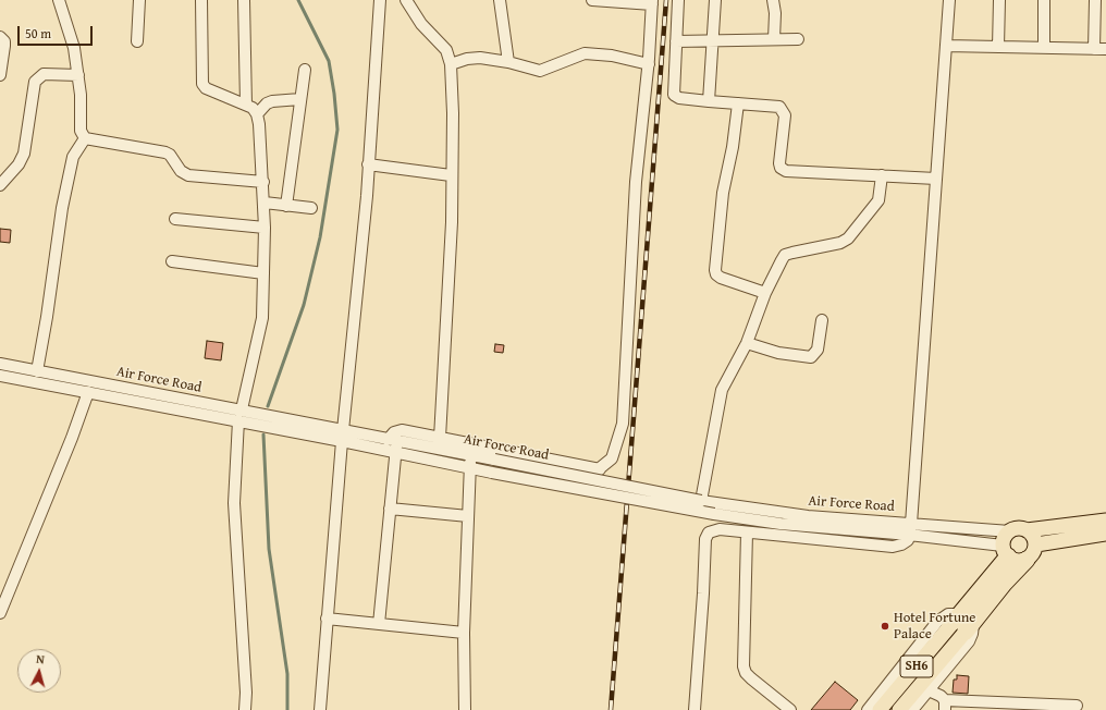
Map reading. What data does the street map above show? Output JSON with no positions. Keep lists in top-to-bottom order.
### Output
{
  "streets": {
    "highway": ["SH6"],
    "street": ["Air Force Road"]
  },
  "crossings": [
    ["Air Force Road", "SH6"]
  ],
  "places": ["Hotel Fortune Palace"],
  "scale_bar": "50 m",
  "north": "top"
}
